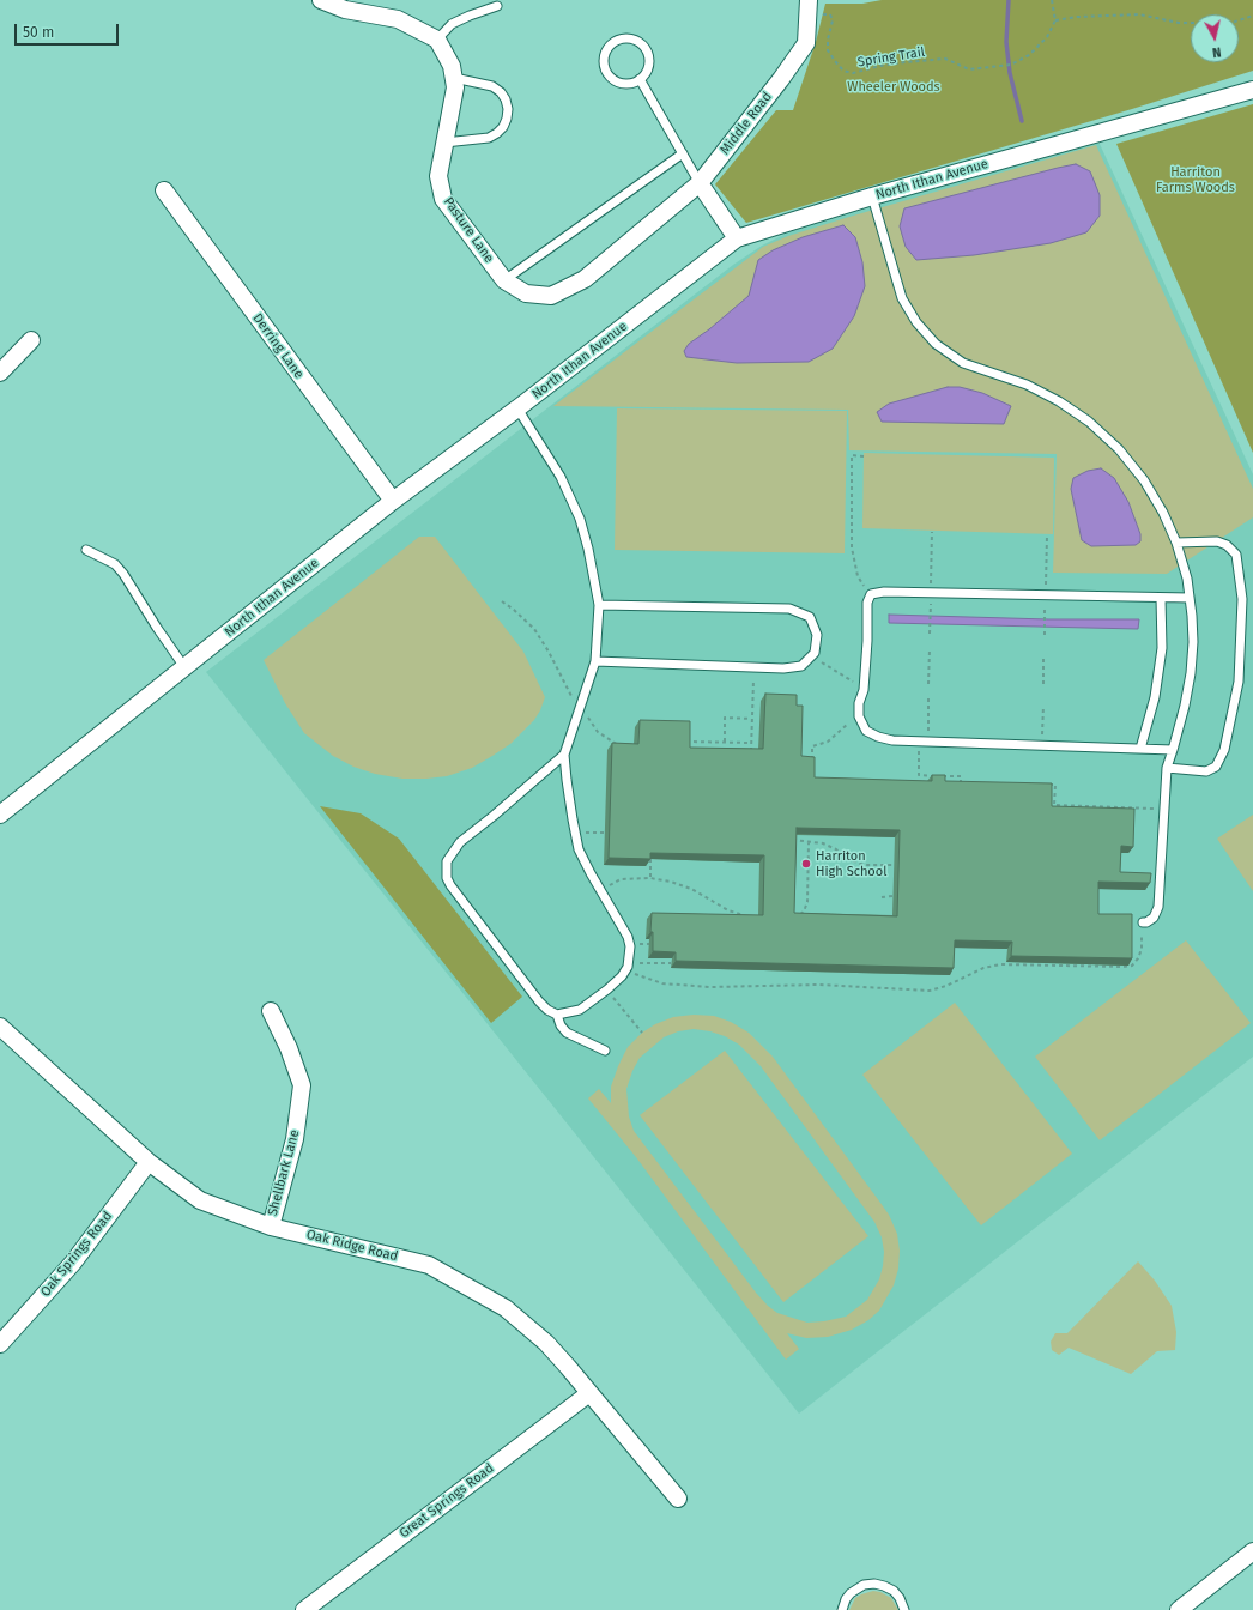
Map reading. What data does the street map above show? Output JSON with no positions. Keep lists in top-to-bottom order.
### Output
{
  "streets": {
    "street": [
      "Middle Road",
      "North Ithan Avenue",
      "Pasture Lane",
      "Derring Lane",
      "Shellbark Lane",
      "Oak Ridge Road",
      "Oak Springs Road",
      "Great Springs Road"
    ],
    "path": ["Spring Trail"]
  },
  "crossings": [
    ["Spring Trail", "Middle Road"],
    ["Middle Road", "Pasture Lane"],
    ["North Ithan Avenue", "Derring Lane"],
    ["Shellbark Lane", "Oak Ridge Road"],
    ["Oak Ridge Road", "Oak Springs Road"],
    ["Oak Ridge Road", "Great Springs Road"]
  ],
  "parks": ["Wheeler Woods", "Harriton Farms Woods"],
  "places": ["Harriton High School"],
  "scale_bar": "50 m",
  "north": "bottom"
}
